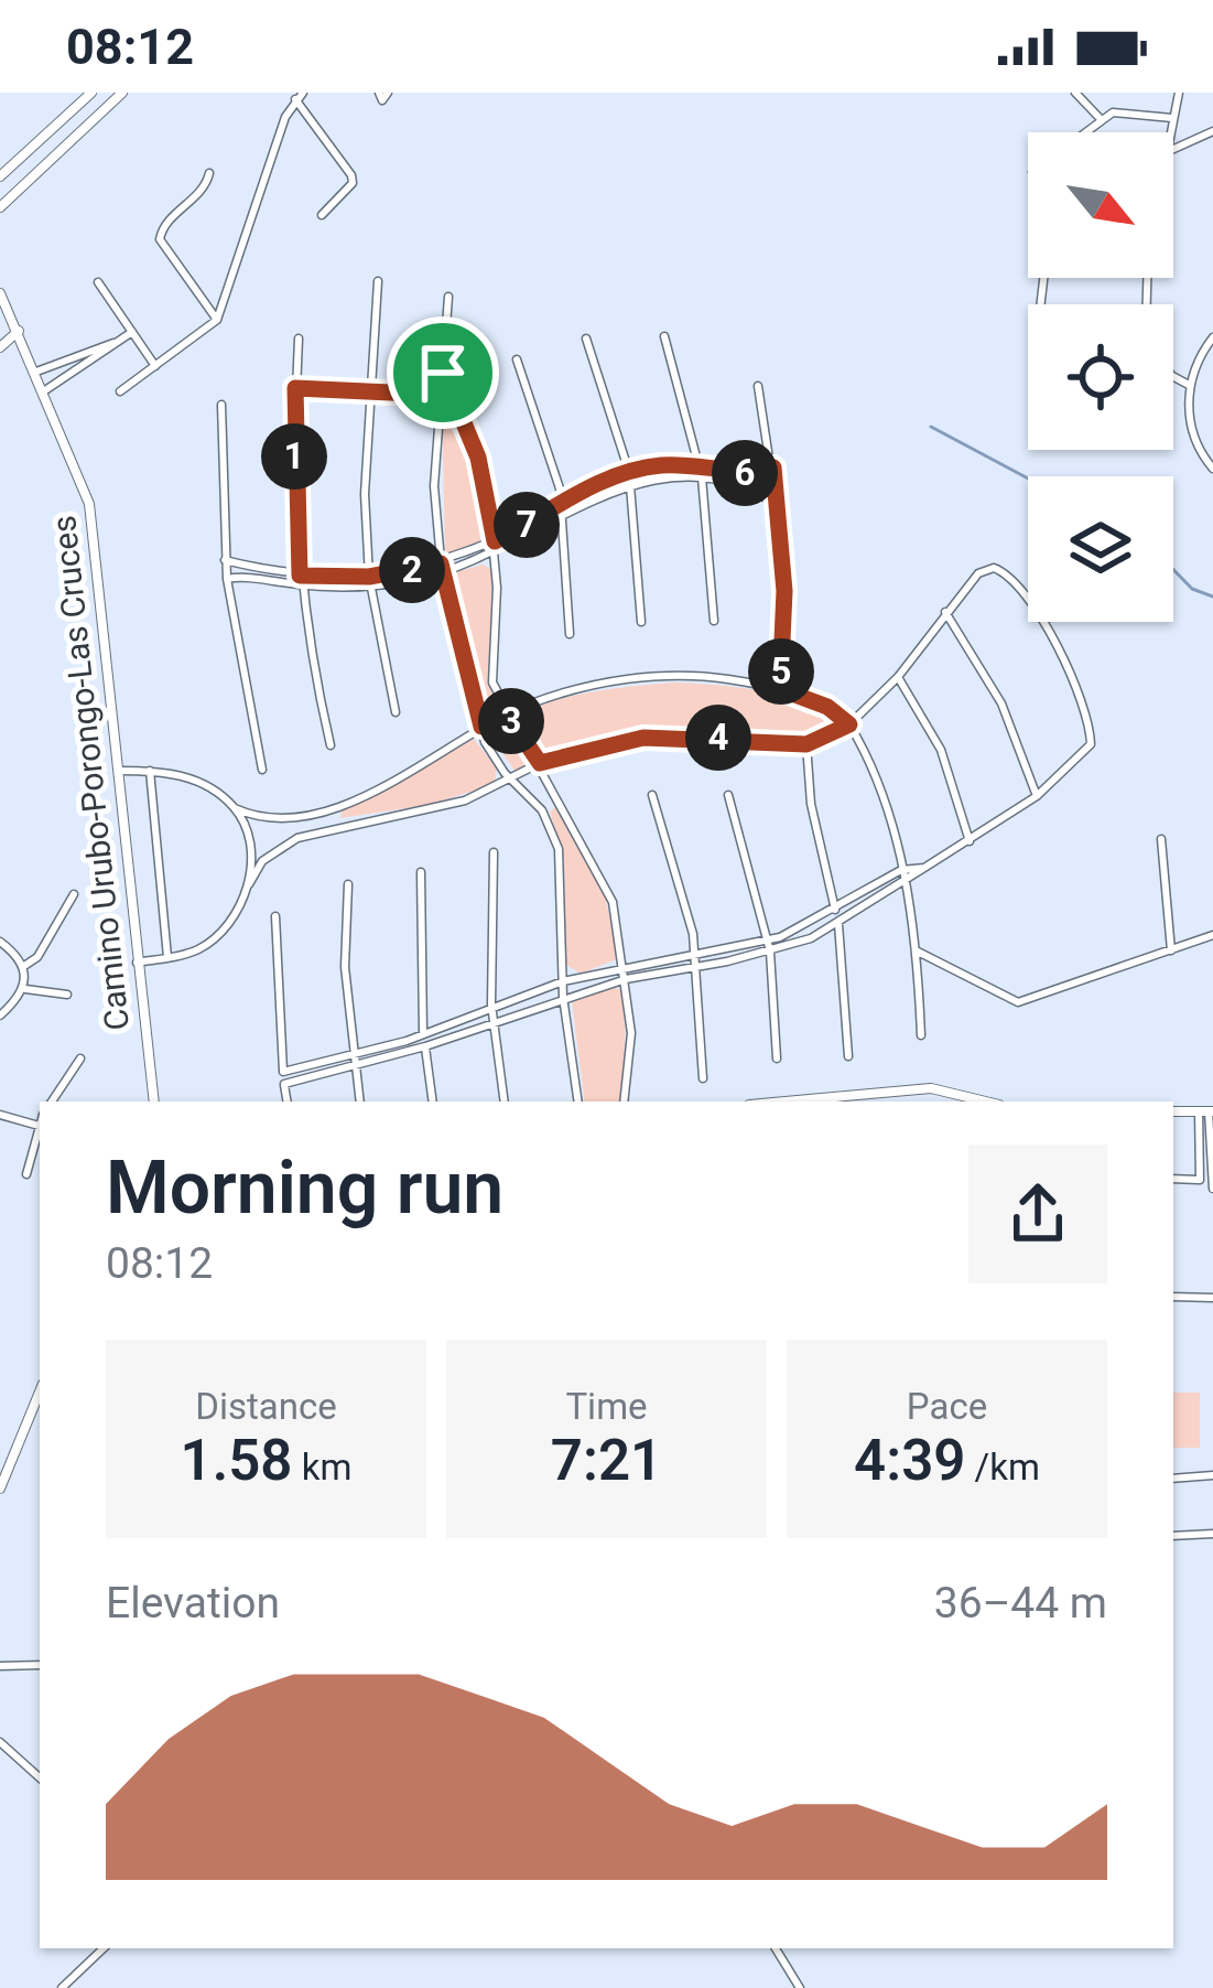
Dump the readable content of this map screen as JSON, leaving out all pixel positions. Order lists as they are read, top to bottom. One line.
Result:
{"streets":{"main road":["Camino Urubo-Porongo-Las Cruces"]},"north":"bottom right","page":{"status":"08:12","pins":["1","6","7","2","5","3","4"],"heading":["Morning run","08:12"],"stats":[["Distance","1.58 km"],["Time","7:21"],["Pace","4:39 /km"]],"chart":["Elevation","36–44 m"]}}
